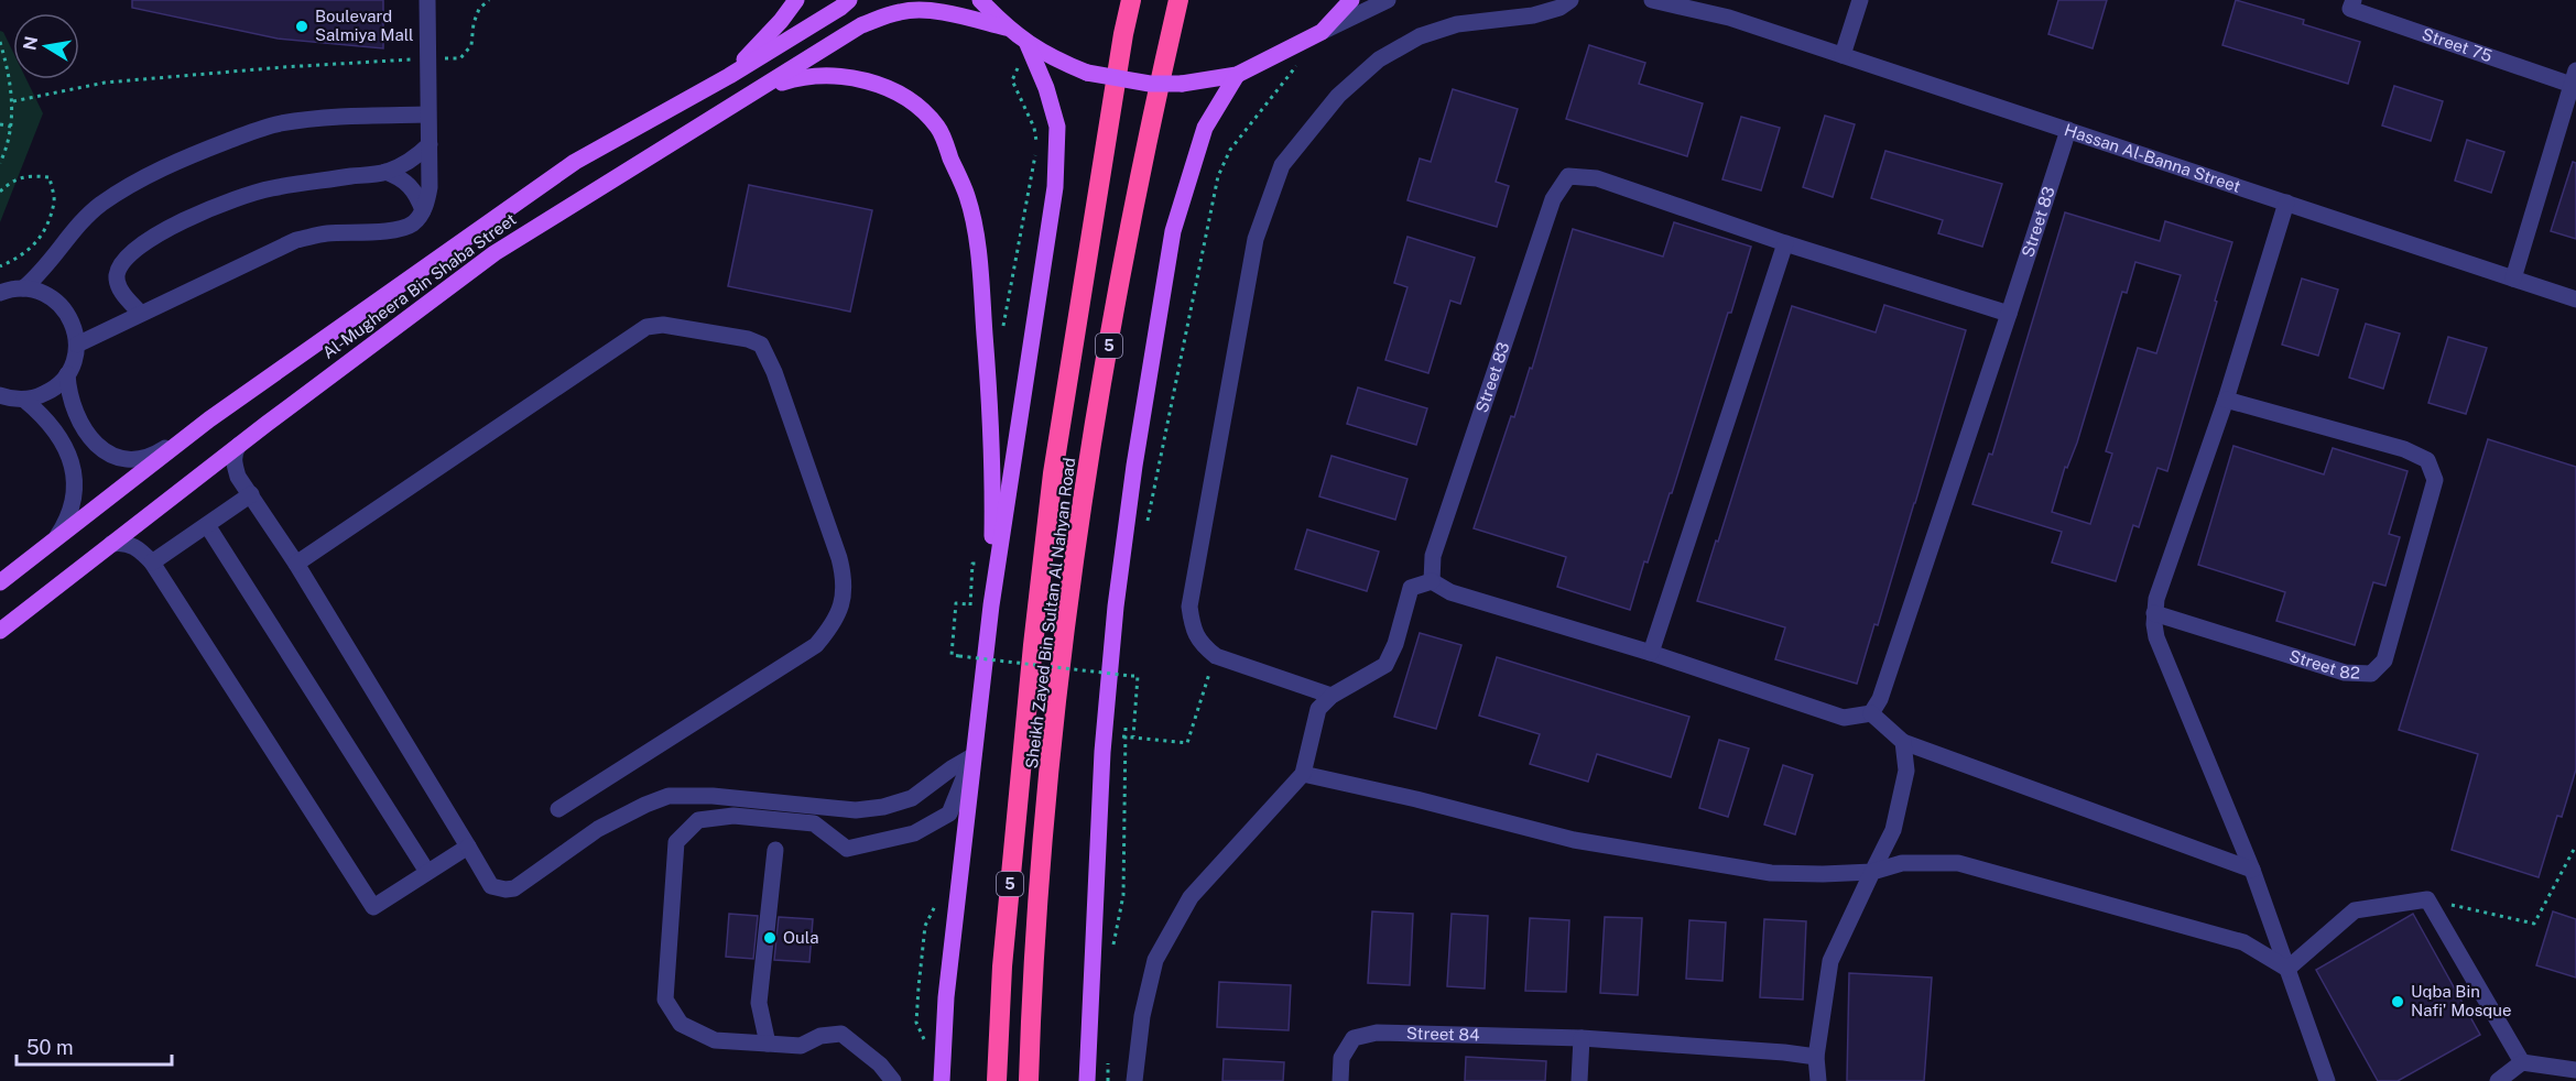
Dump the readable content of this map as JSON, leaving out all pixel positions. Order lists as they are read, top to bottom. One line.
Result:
{"streets":{"highway":["5","Sheikh Zayed Bin Sultan Al Nahyan Road"],"main road":["Al-Mugheera Bin Shaba Street"],"street":["Street 75","Hassan Al-Banna Street","Street 83","Street 82","Street 84"]},"crossings":[["Street 75","Hassan Al-Banna Street"],["Hassan Al-Banna Street","Street 83"]],"places":["Boulevard Salmiya Mall","Oula","Uqba Bin Nafi' Mosque"],"scale_bar":"50 m","north":"left"}
